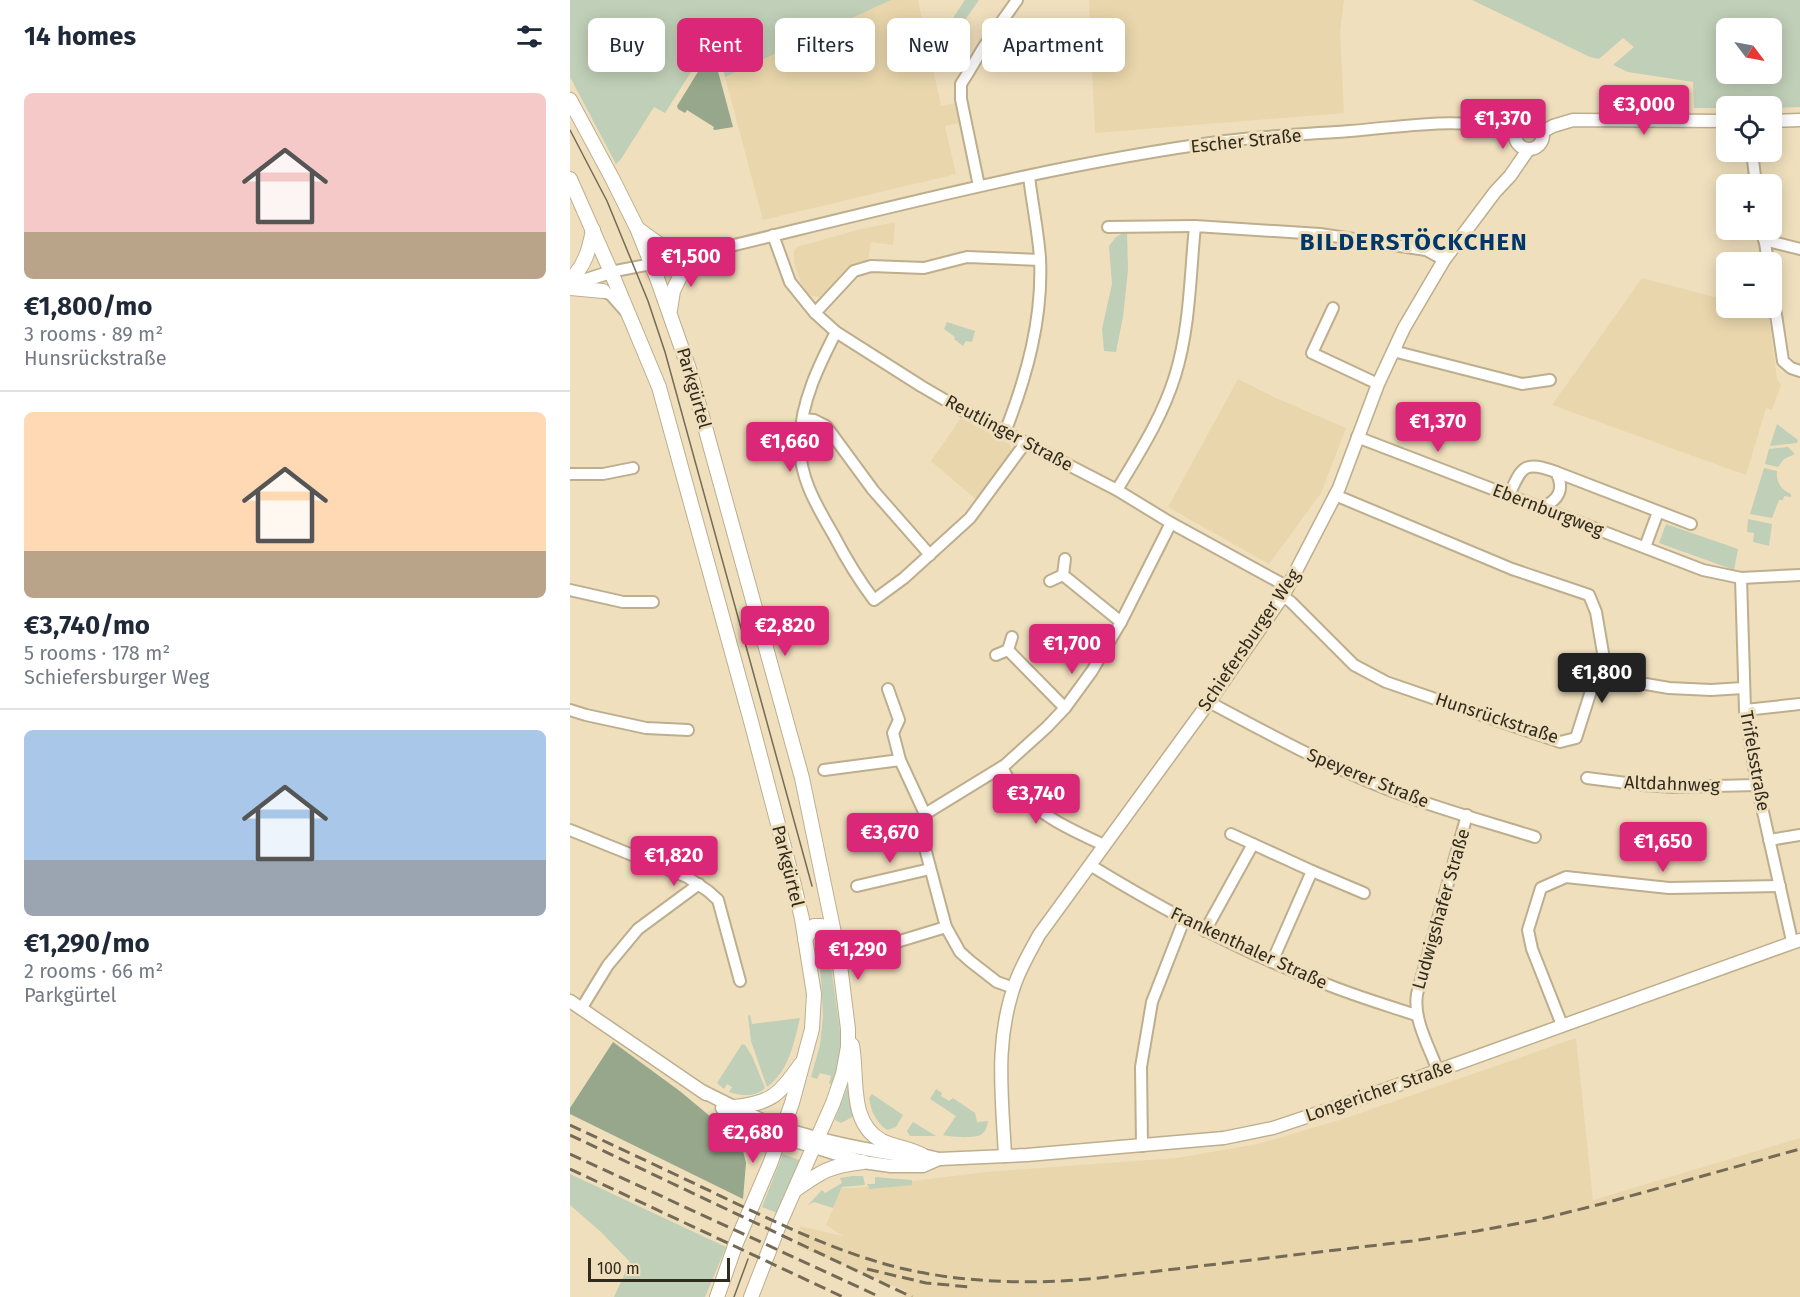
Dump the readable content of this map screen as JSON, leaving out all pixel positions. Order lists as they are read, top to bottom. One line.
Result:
{"streets":{"main road":["Parkgürtel"],"street":["Escher Straße","Reutlinger Straße","Ebernburgweg","Schiefersburger Weg","Hunsrückstraße","Trifelsstraße","Speyerer Straße","Altdahnweg","Ludwigshafer Straße","Frankenthaler Straße","Longericher Straße"]},"crossings":[["Escher Straße","Parkgürtel"],["Escher Straße","Reutlinger Straße"],["Escher Straße","Schiefersburger Weg"],["Parkgürtel","Longericher Straße"],["Reutlinger Straße","Schiefersburger Weg"],["Reutlinger Straße","Hunsrückstraße"],["Ebernburgweg","Schiefersburger Weg"],["Ebernburgweg","Trifelsstraße"],["Schiefersburger Weg","Hunsrückstraße"],["Schiefersburger Weg","Speyerer Straße"],["Schiefersburger Weg","Frankenthaler Straße"],["Schiefersburger Weg","Longericher Straße"],["Trifelsstraße","Altdahnweg"],["Trifelsstraße","Longericher Straße"],["Speyerer Straße","Ludwigshafer Straße"],["Ludwigshafer Straße","Frankenthaler Straße"],["Ludwigshafer Straße","Longericher Straße"]],"districts":["BILDERSTÖCKCHEN"],"scale_bar":"100 m","north":"bottom right","page":{"heading":"14 homes","map_buttons":["+","−"],"chip":["Buy","Rent","Filters","New","Apartment"],"list":[{"name":"€1,800/mo","note":"3 rooms · 89 m² · Hunsrückstraße"},{"name":"€3,740/mo","note":"5 rooms · 178 m² · Schiefersburger Weg"},{"name":"€1,290/mo","note":"2 rooms · 66 m² · Parkgürtel"}],"price":["€3,000","€1,370","€1,500","€1,370","€1,660","€2,820","€1,700","€1,800","€3,740","€3,670","€1,650","€1,820","€1,290","€2,680"],"scale":"100 m"}}
